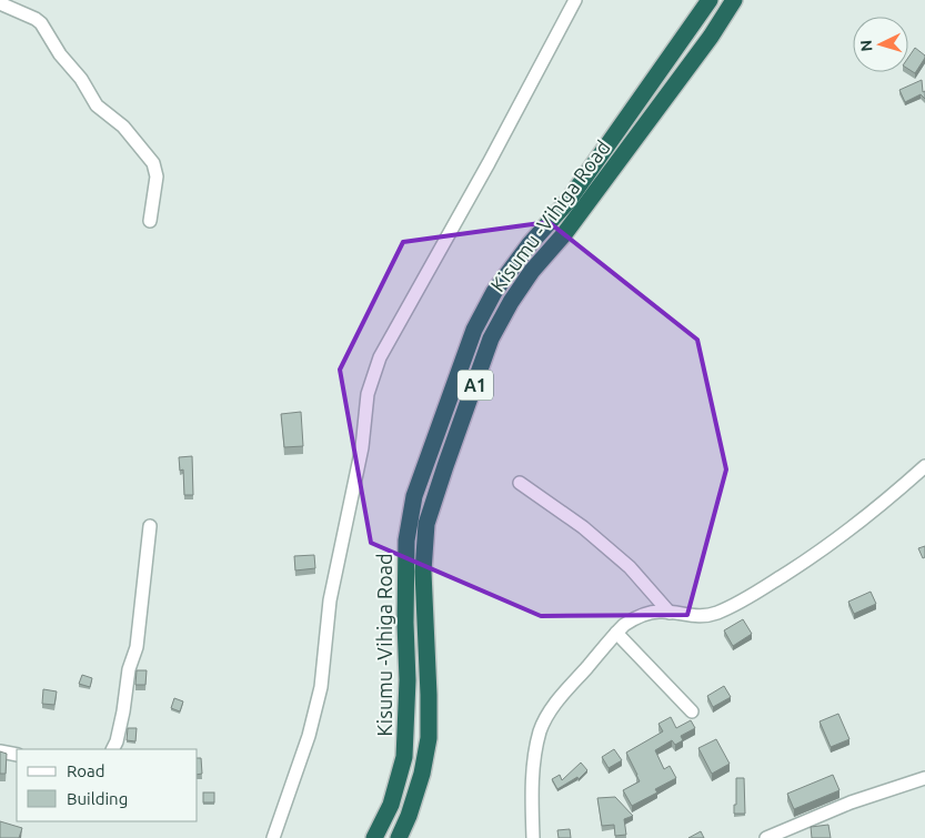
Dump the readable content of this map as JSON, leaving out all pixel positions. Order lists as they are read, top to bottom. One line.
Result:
{"streets":{"highway":["Kisumu -Vihiga Road","A1"]},"legend":["Road","Building"],"north":"left"}
